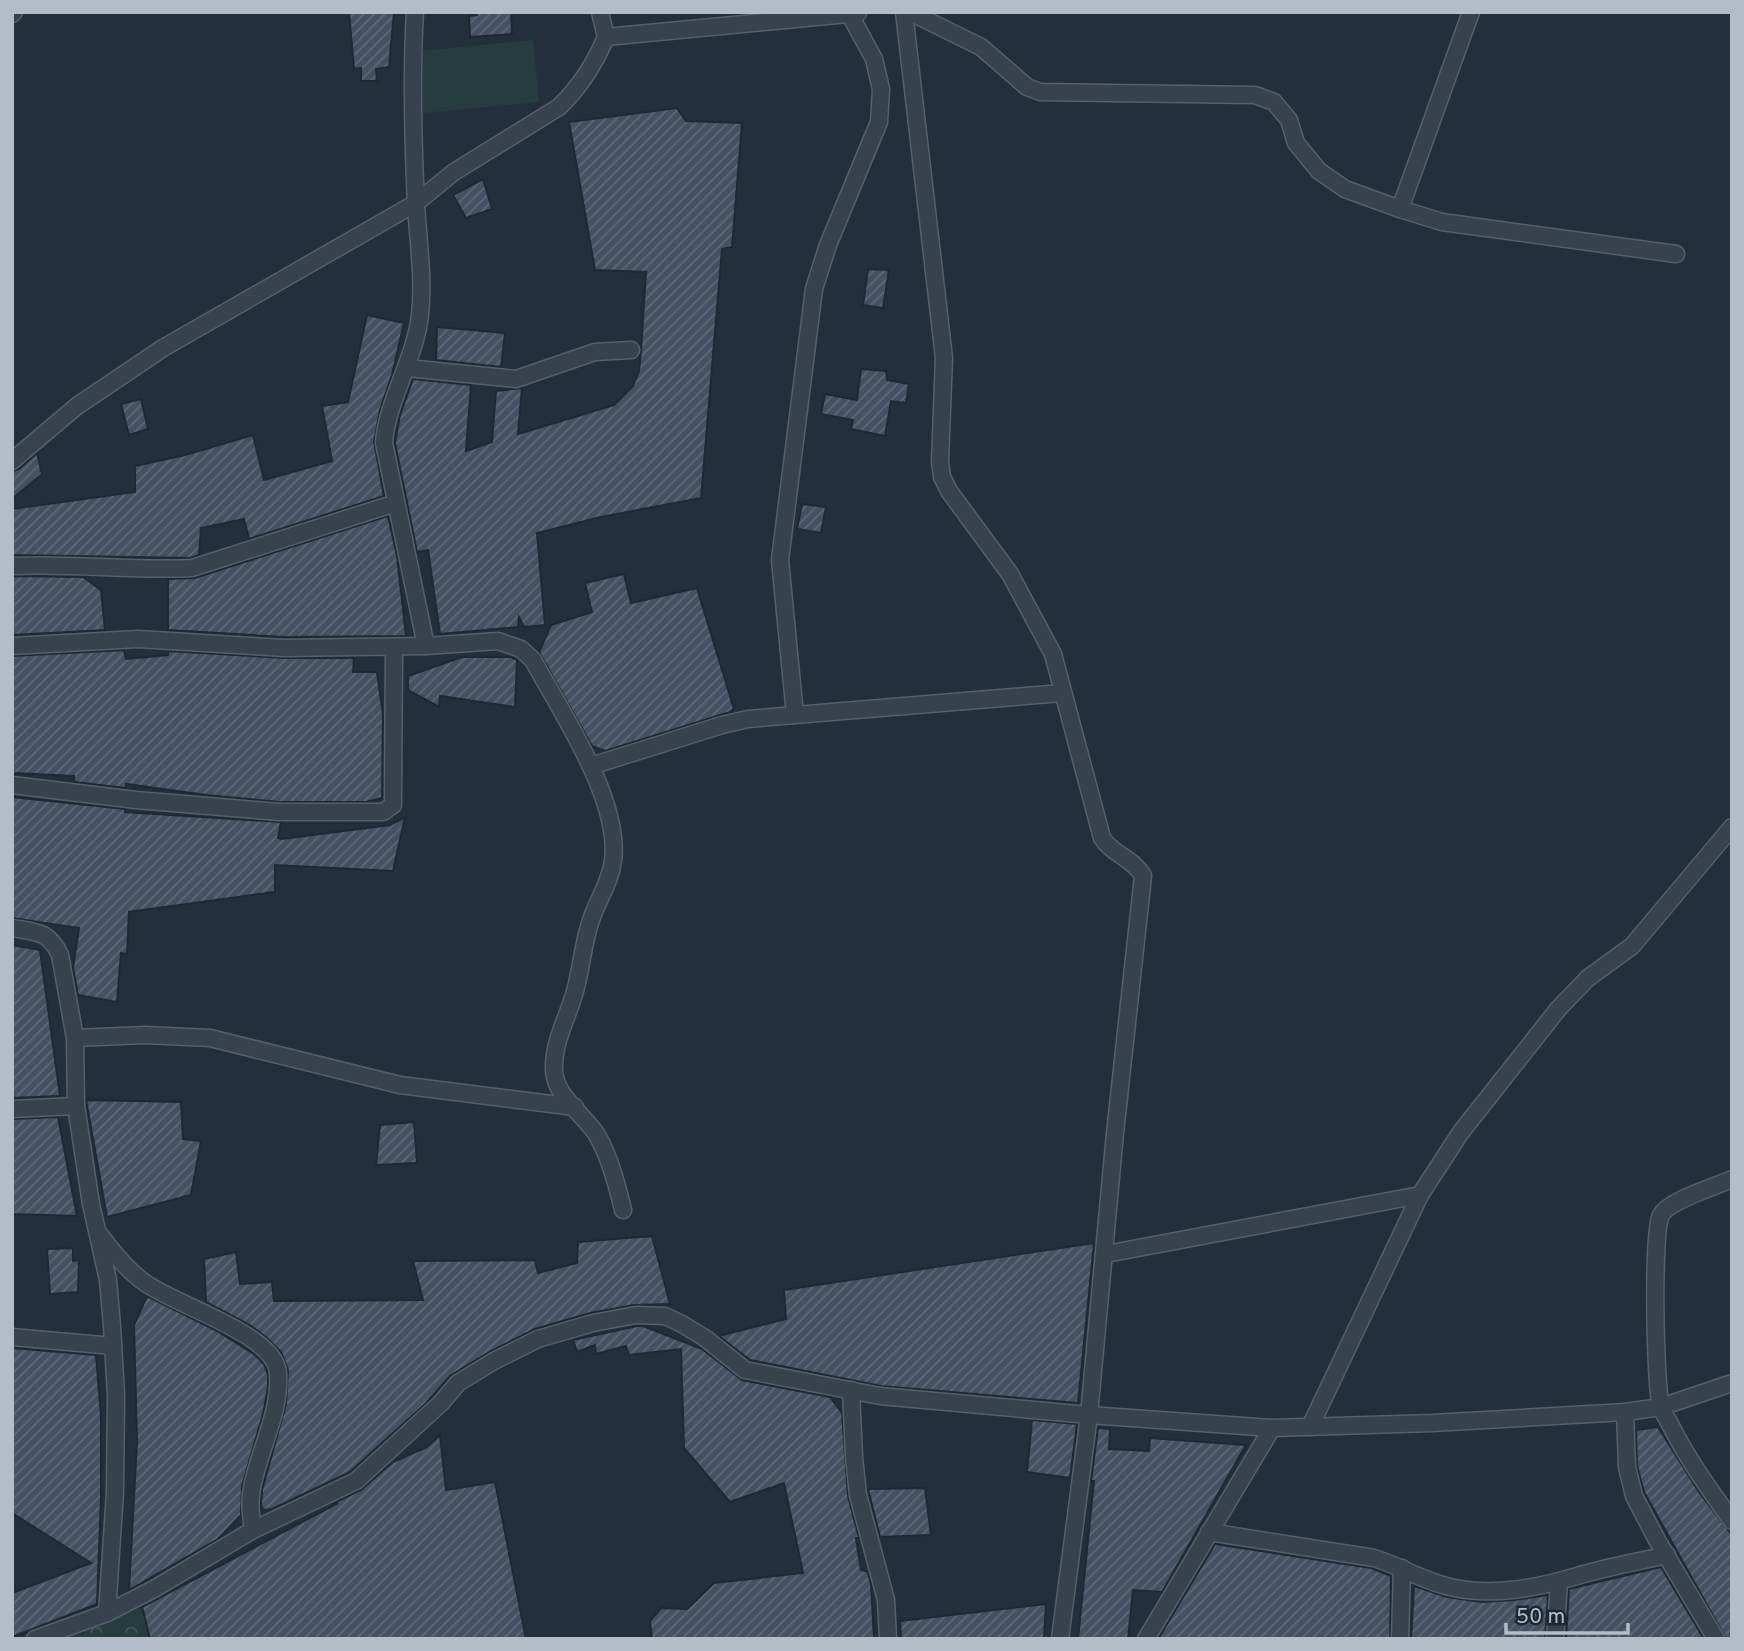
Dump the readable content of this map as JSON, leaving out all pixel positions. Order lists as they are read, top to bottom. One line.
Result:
{"scale_bar":"50 m"}
